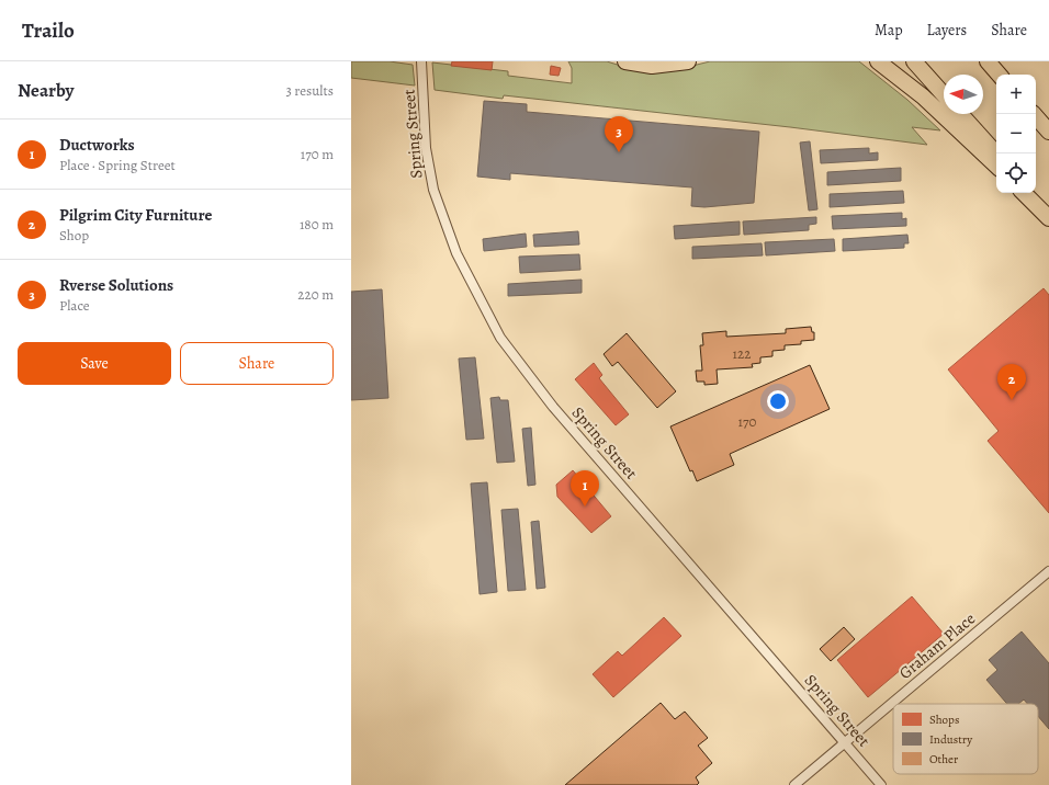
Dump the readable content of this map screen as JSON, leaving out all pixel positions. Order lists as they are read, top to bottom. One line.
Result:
{"streets":{"street":["Spring Street","Graham Place"]},"crossings":[["Spring Street","Graham Place"]],"house_numbers":["122","170"],"legend":["Shops","Industry","Other"],"north":"left","page":{"header":"Trailo","nav":["Map","Layers","Share"],"heading":["Nearby","3 results"],"map_buttons":["+","−"],"pins":["3","2","1"],"list":[{"mark":"1","name":"Ductworks","note":"Place · Spring Street","value":"170 m"},{"mark":"2","name":"Pilgrim City Furniture","note":"Shop","value":"180 m"},{"mark":"3","name":"Rverse Solutions","note":"Place","value":"220 m"}],"buttons":["Save","Share"]}}
